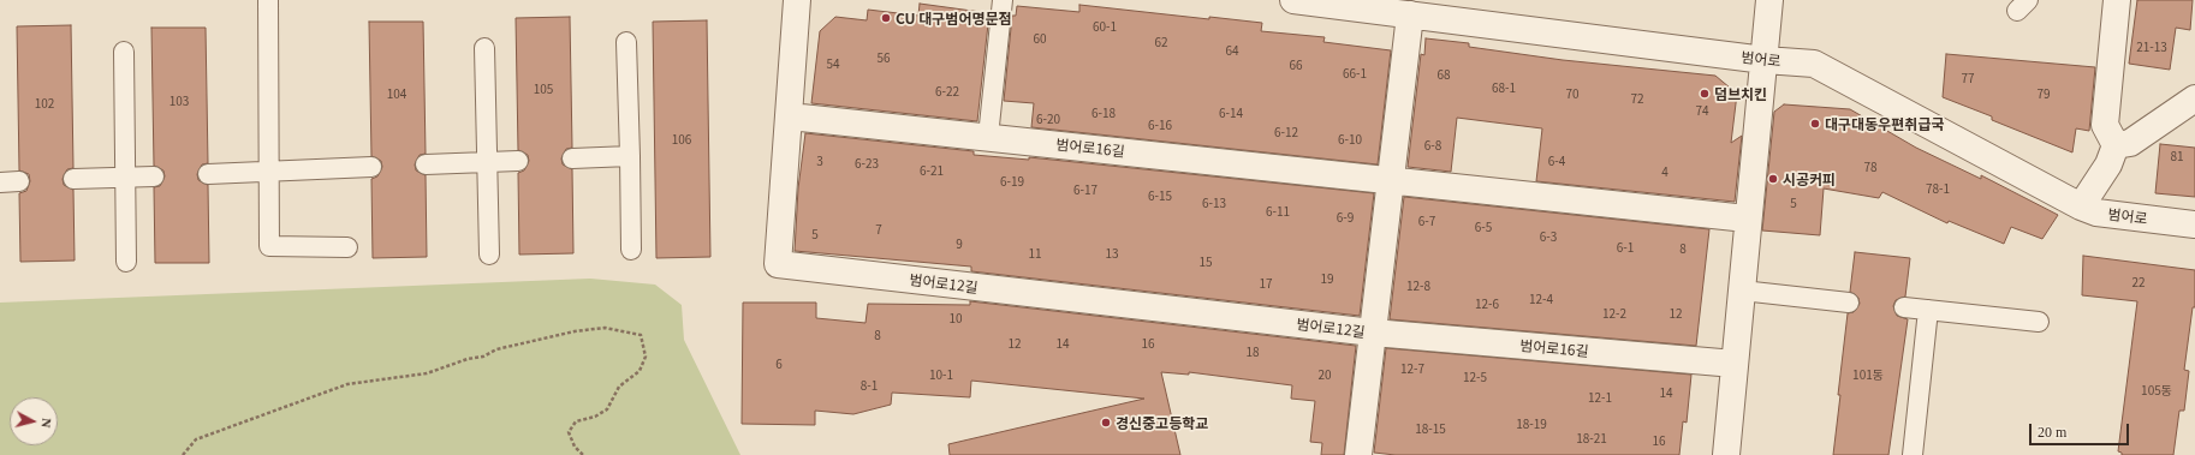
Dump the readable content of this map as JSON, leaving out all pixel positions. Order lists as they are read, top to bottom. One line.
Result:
{"streets":{"street":["범어로","범어로16길","범어로12길"]},"crossings":[["범어로16길","범어로12길"]],"places":["CU 대구범어명문점","덤브치킨","대구대동우편취급국","시공커피","경신중고등학교"],"house_numbers":["60-1","60","62","21-13","64","56","54","66","66-1","68","77","68-1","105","6-22","104","70","79","72","103","102","74","6-18","6-14","6-20","6-16","6-12","106","6-10","6-8","81","3","6-4","6-23","78","6-21","4","6-19","78-1","6-17","6-15","6-13","5","6-11","6-9","6-7","6-5","7","5","6-3","9","6-1","8","11","13","15","19","22","17","12-8","12-4","12-6","12-2","12","10","8","12","14","16","18","6","12-7","10-1","20","101동","12-5","8-1","105동","14","12-1","18-19","18-15","18-21","16"],"scale_bar":"20 m","north":"right"}
